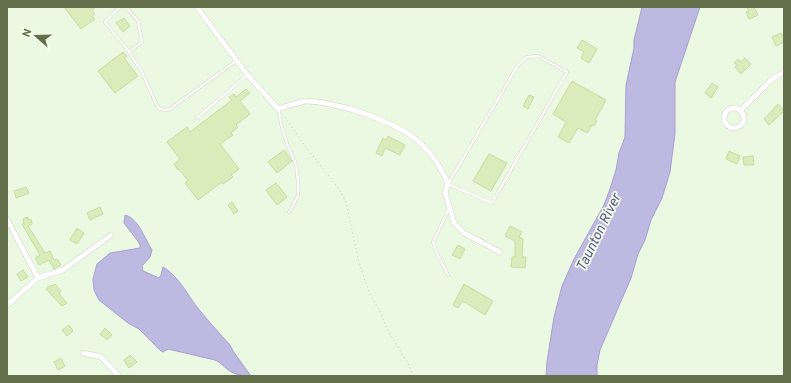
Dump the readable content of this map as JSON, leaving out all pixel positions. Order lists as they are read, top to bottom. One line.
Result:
{"water":["Taunton River"],"north":"left"}
